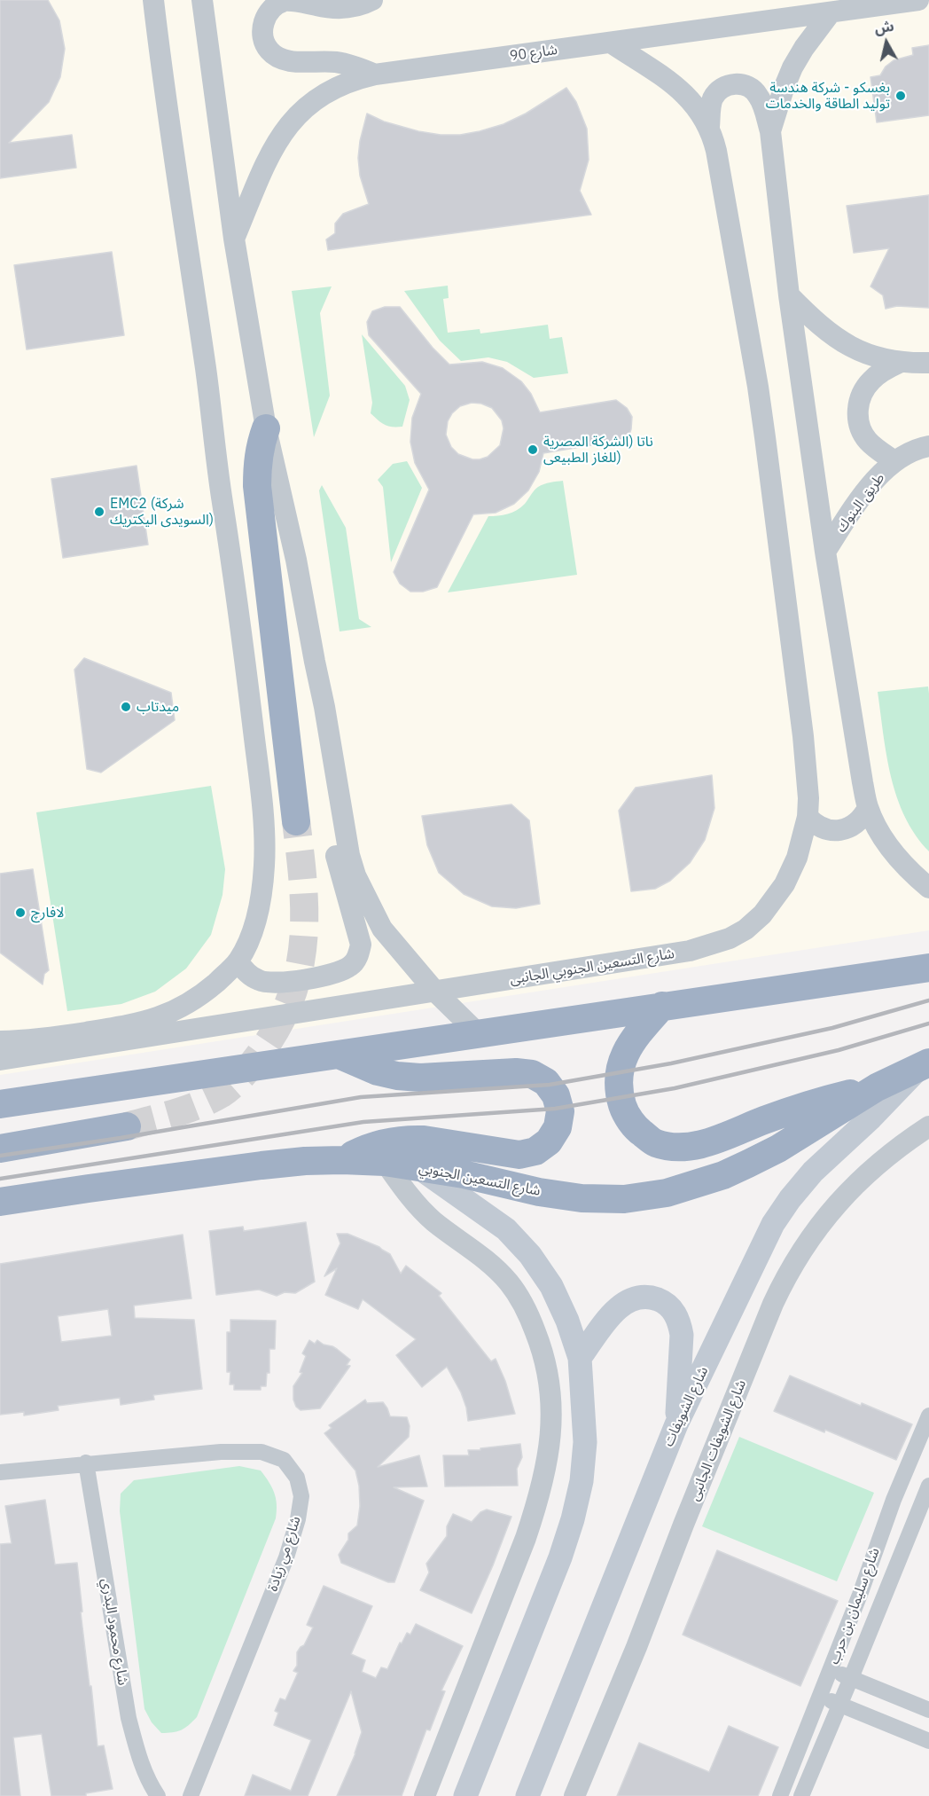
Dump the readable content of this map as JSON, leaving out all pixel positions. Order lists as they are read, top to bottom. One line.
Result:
{"streets":{"highway":["شارع التسعين الجنوبي"],"main road":["شارع الشويفات"],"street":["شارع 90","طريق البنوك","شارع التسعين الجنوبي الجانبى","شارع الشويفات الجانبى","شارع مي زيادة","شارع سليمان بن حرب","شارع محمود البدري"]},"crossings":[["شارع التسعين الجنوبي","شارع الشويفات"],["شارع مي زيادة","شارع محمود البدري"]],"places":["بغسكو - شركة هندسة توليد الطاقة والخدمات","ناتا (الشركة المصرية للغاز الطبيعى)","EMC2 (شركة السويدى اليكتريك)","ميدتاب","لافارﭺ"],"north":"top"}
